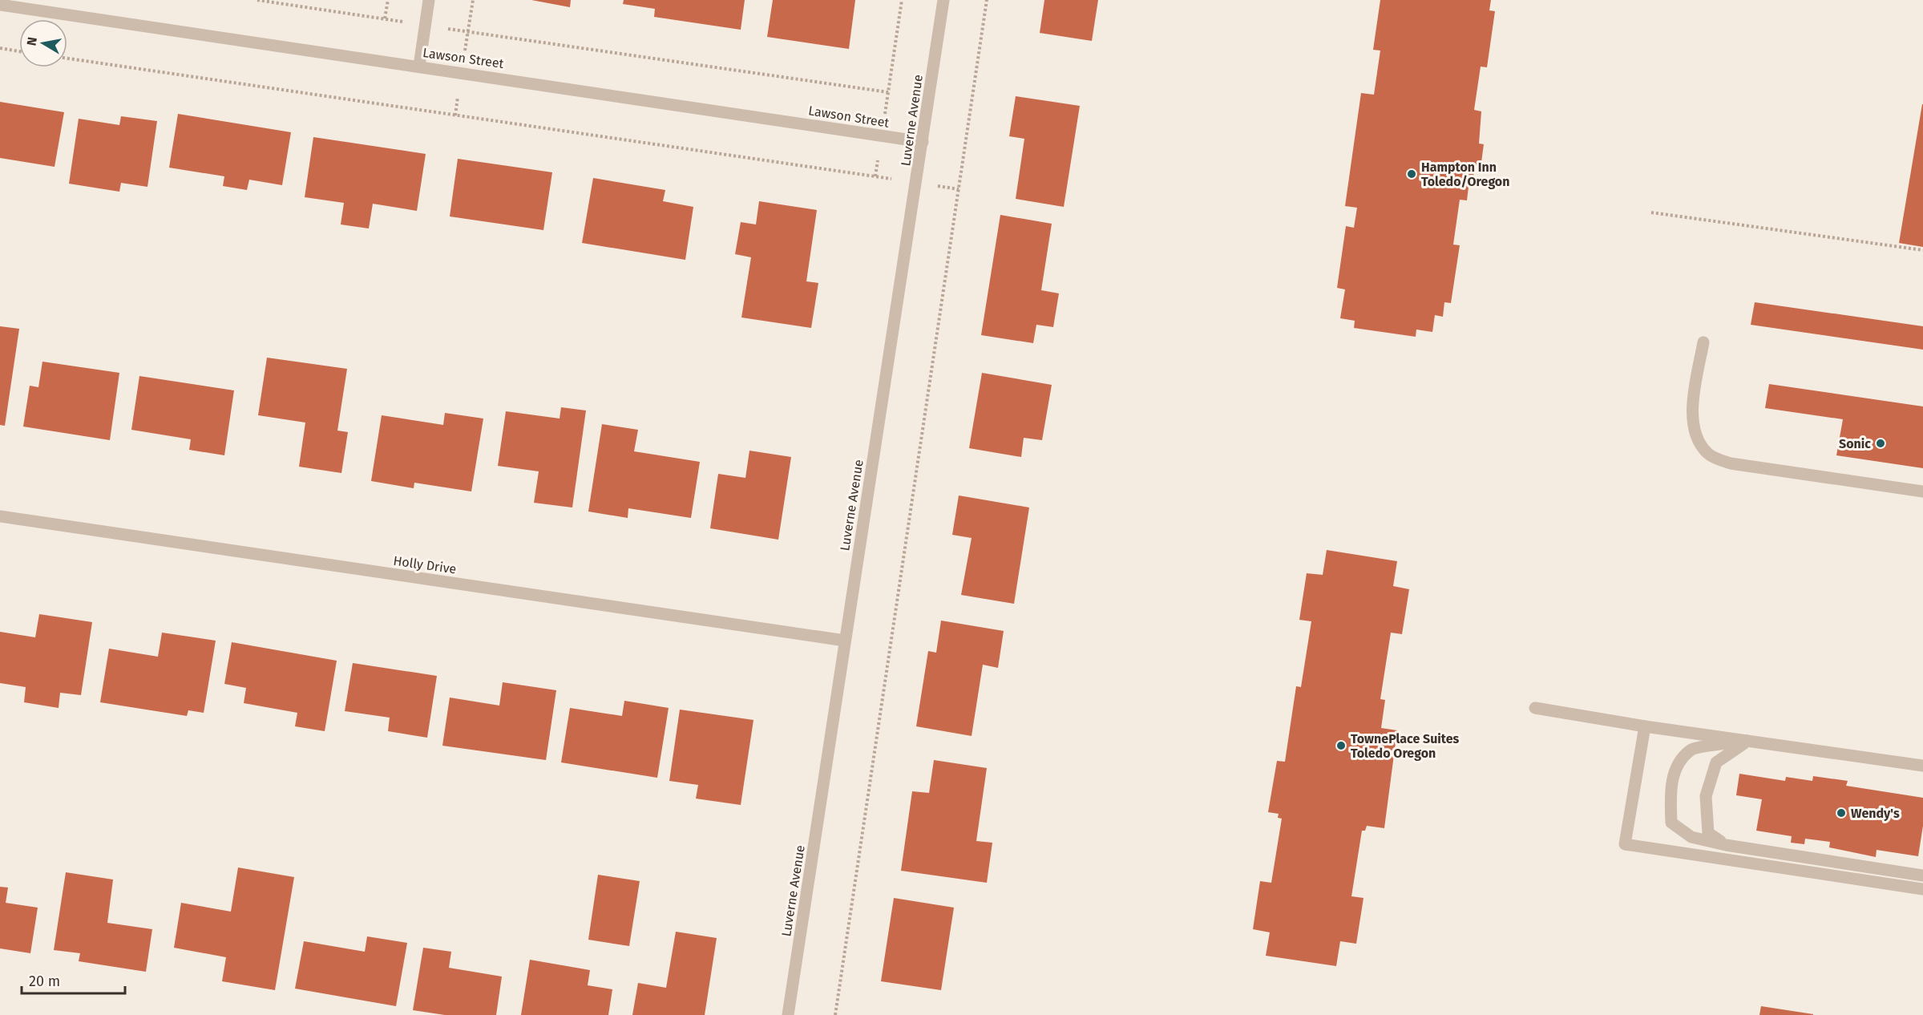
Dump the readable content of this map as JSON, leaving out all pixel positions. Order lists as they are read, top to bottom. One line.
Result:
{"streets":{"street":["Lawson Street","Luverne Avenue","Holly Drive"]},"crossings":[["Lawson Street","Luverne Avenue"],["Luverne Avenue","Holly Drive"]],"places":["Hampton Inn Toledo/Oregon","Sonic","TownePlace Suites Toledo Oregon","Wendy's"],"scale_bar":"20 m","north":"left"}
